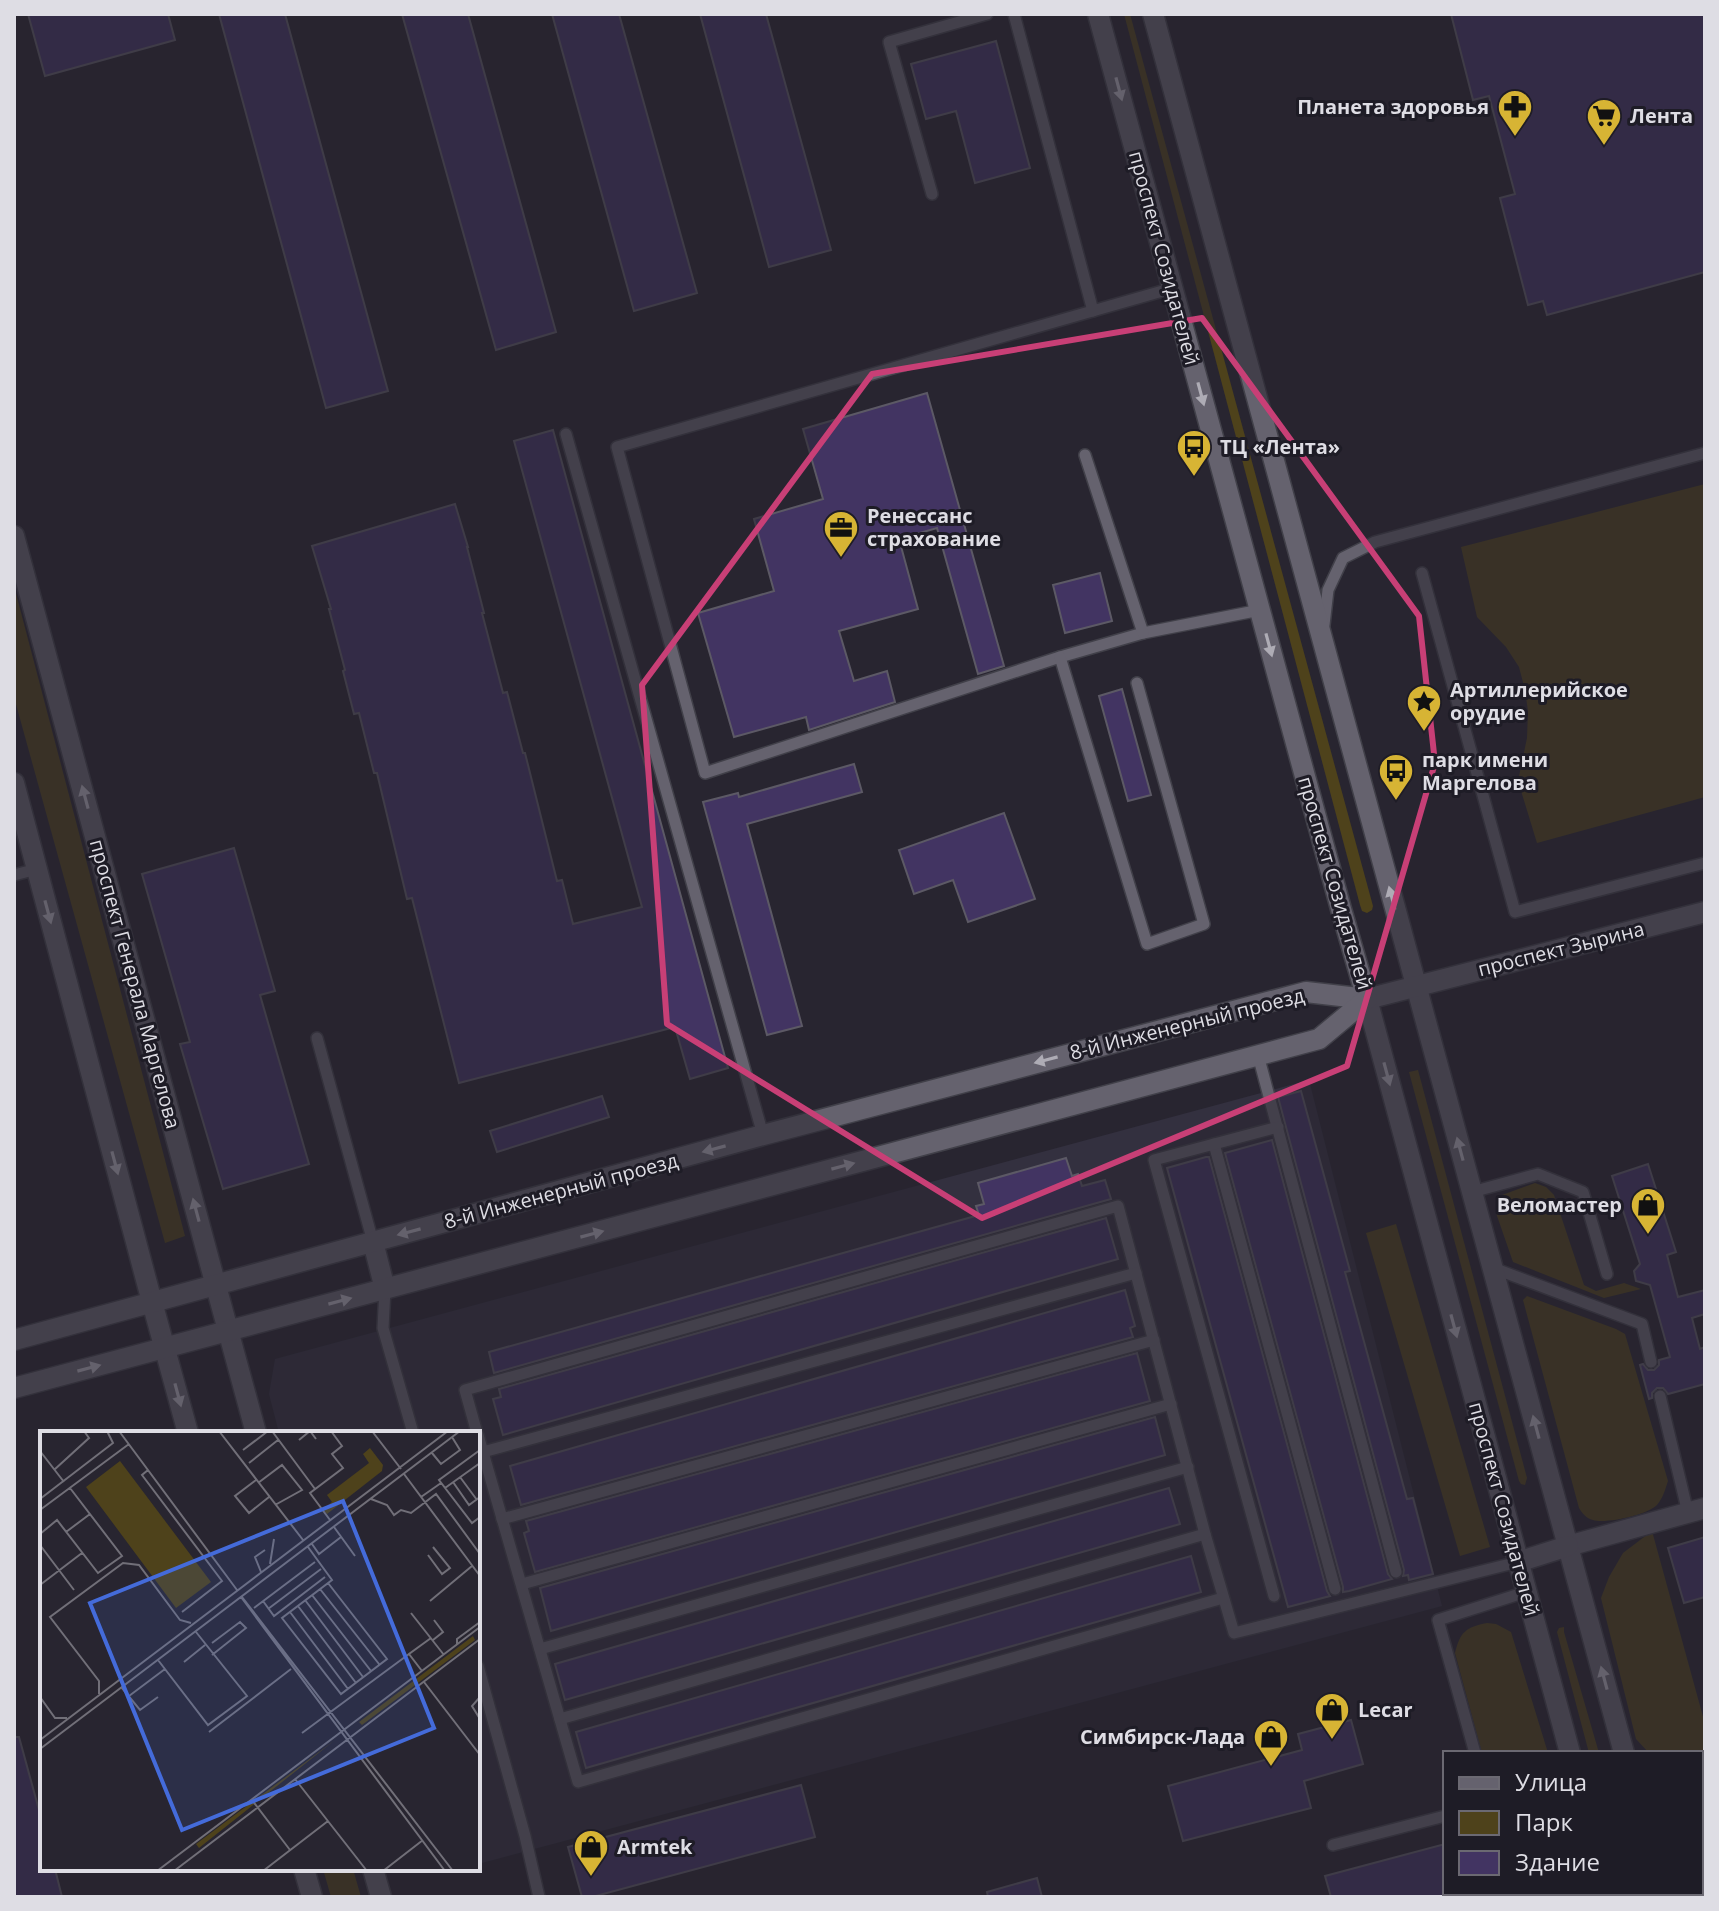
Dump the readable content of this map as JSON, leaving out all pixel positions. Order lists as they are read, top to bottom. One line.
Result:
{"streets":{"street":["проспект Созидателей","проспект Зырина","проспект Генерала Маргелова","8-й Инженерный проезд"]},"crossings":[["проспект Созидателей","проспект Зырина"],["проспект Созидателей","8-й Инженерный проезд"],["проспект Зырина","8-й Инженерный проезд"],["проспект Генерала Маргелова","8-й Инженерный проезд"]],"places":{"pharmacy":["Планета здоровья"],"supermarket":["Лента"],"bus stop":["ТЦ «Лента»","парк имени Маргелова"],"office":["Ренессанс страхование"],"place":["Артиллерийское орудие"],"shop":["Веломастер","Lecar","Симбирск-Лада","Armtek"]},"legend":["Улица","Парк","Здание"]}
